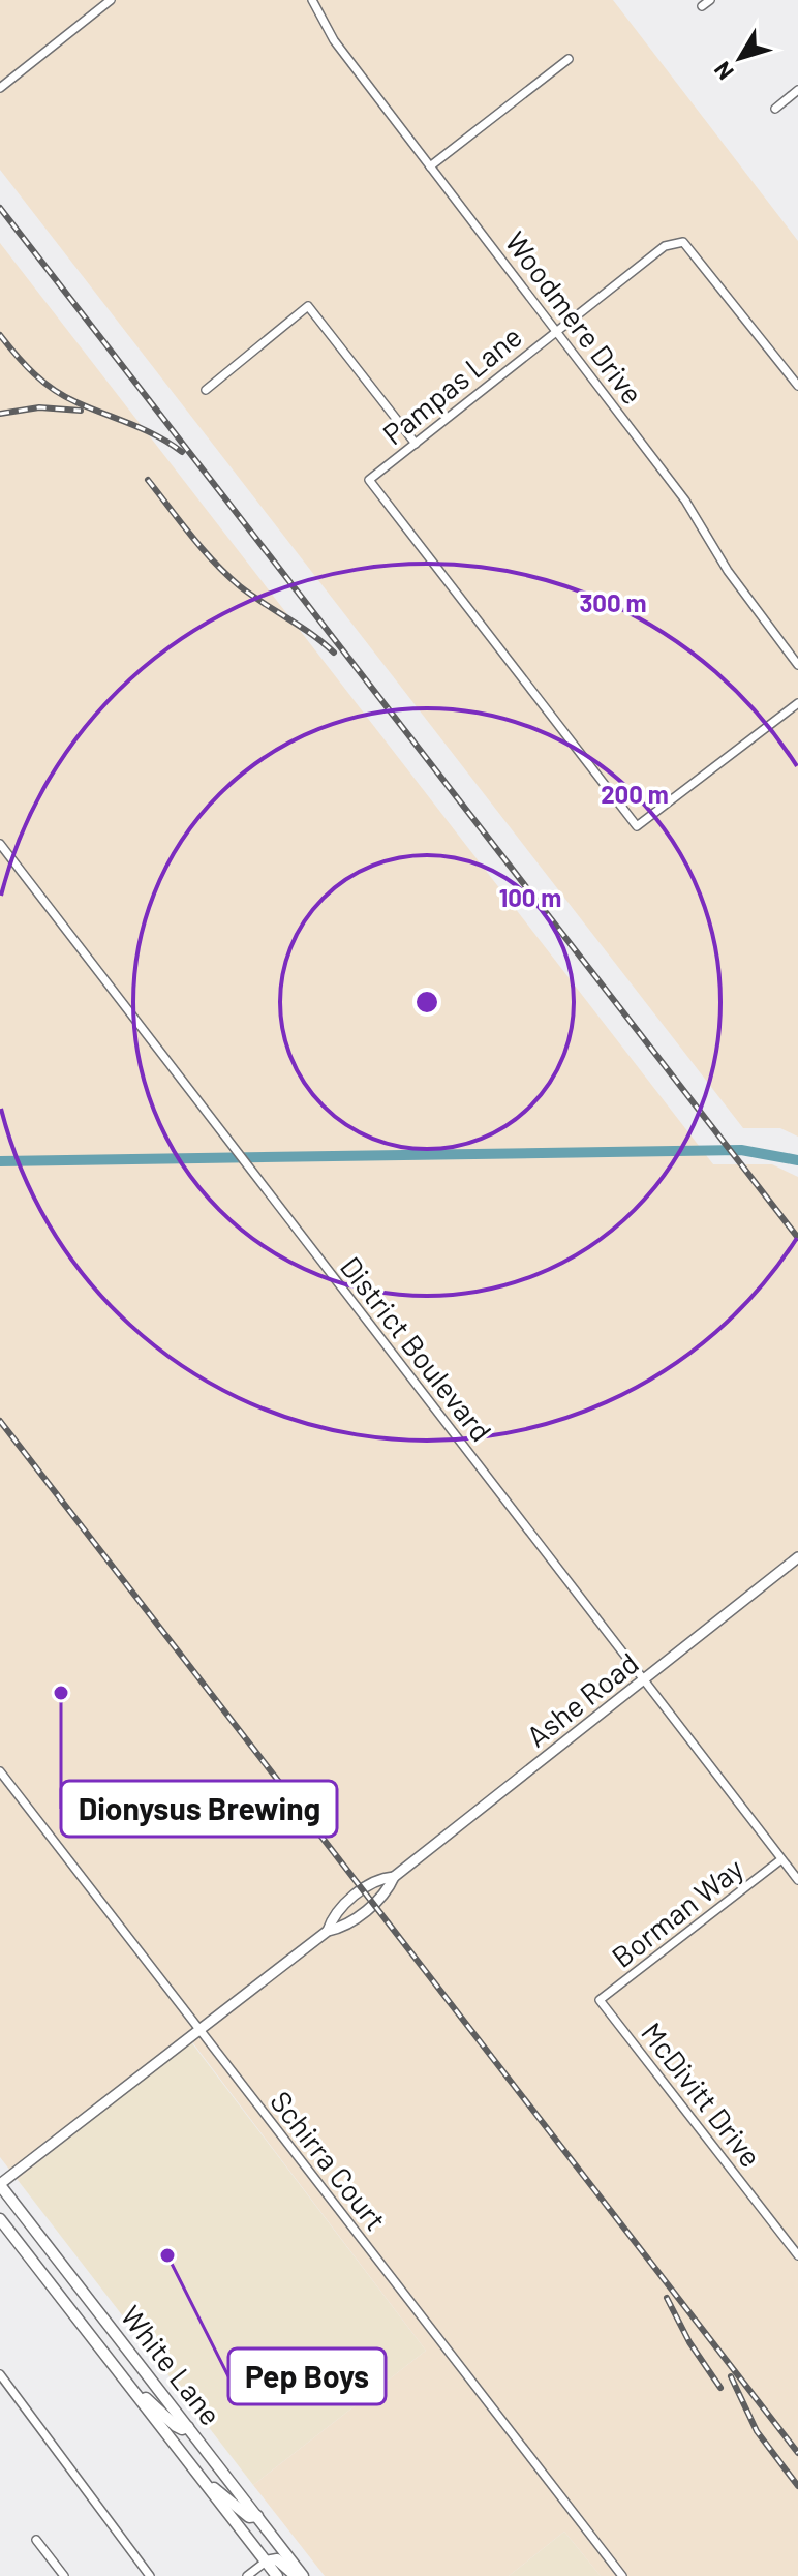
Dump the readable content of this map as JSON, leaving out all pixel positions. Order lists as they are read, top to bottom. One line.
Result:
{"streets":{"main road":["White Lane"],"street":["Woodmere Drive","Pampas Lane","District Boulevard","Ashe Road","Borman Way","McDivitt Drive","Schirra Court"]},"crossings":[["Woodmere Drive","Pampas Lane"],["District Boulevard","Ashe Road"],["District Boulevard","Borman Way"],["Ashe Road","Schirra Court"],["Ashe Road","White Lane"],["Borman Way","McDivitt Drive"]],"places":["Dionysus Brewing","Pep Boys"],"north":"bottom left","rings":["300 m","200 m","100 m"]}
